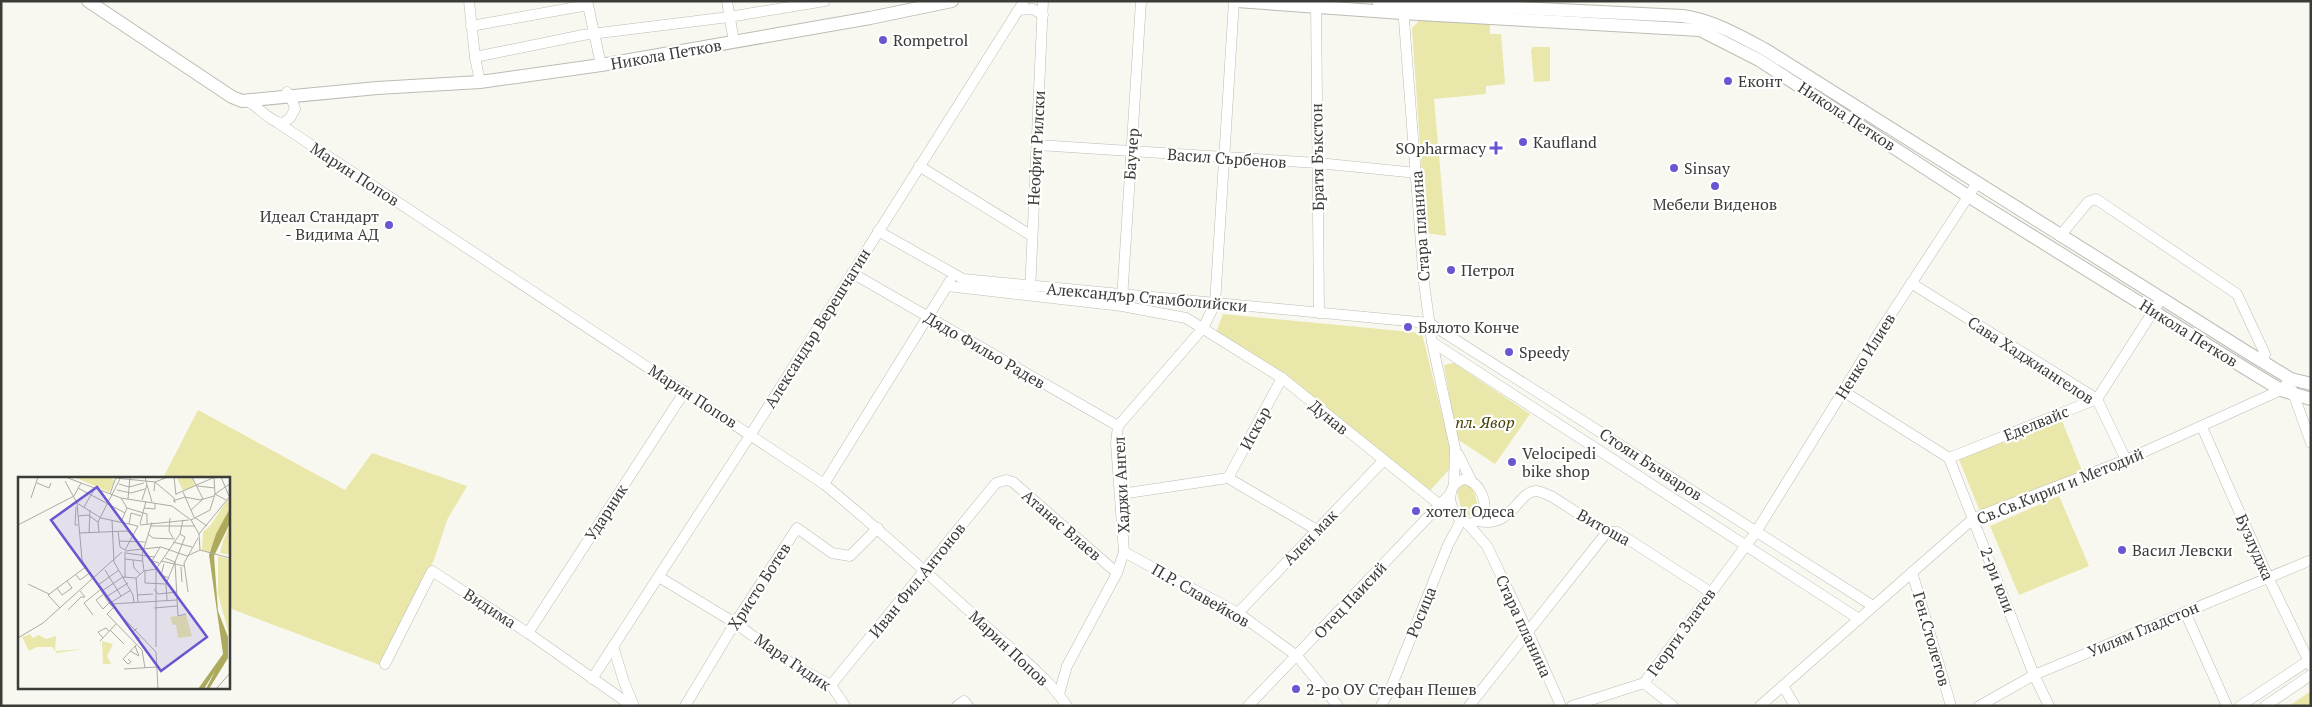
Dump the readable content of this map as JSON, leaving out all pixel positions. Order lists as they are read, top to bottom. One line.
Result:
{"streets":{"main road":["Никола Петков"],"street":["Неофит Рилски","Баучер","Братя Бъкстон","Васил Сърбенов","Марин Попов","Стара планина","Александър Стамболийски","Александър Верешчагин","Дядо Фильо Радев","Ненко Илиев","Сава Хаджиангелов","Дунав","Еделвайс","Искър","Стоян Бъчваров","Хаджи Ангел","Св.Св.Кирил и Методий","Ударник","Атанас Влаев","Витоша","Ален мак","Бузлуджа","Иван Фил.Антонов","2-ри юли","Христо Ботев","П.Р. Славейков","Отец Паисий","Видима","Росица","Уилям Гладстон","Георги Златев","Ген.Столетов","Мара Гидик"]},"crossings":[["Никола Петков","Братя Бъкстон"],["Никола Петков","Марин Попов"],["Никола Петков","Стара планина"],["Никола Петков","Ненко Илиев"],["Никола Петков","Св.Св.Кирил и Методий"],["Неофит Рилски","Васил Сърбенов"],["Неофит Рилски","Александър Стамболийски"],["Баучер","Васил Сърбенов"],["Баучер","Александър Стамболийски"],["Братя Бъкстон","Васил Сърбенов"],["Братя Бъкстон","Александър Стамболийски"],["Васил Сърбенов","Стара планина"],["Марин Попов","Александър Верешчагин"],["Марин Попов","Хаджи Ангел"],["Марин Попов","Ударник"],["Марин Попов","Иван Фил.Антонов"],["Марин Попов","Христо Ботев"],["Стара планина","Александър Стамболийски"],["Стара планина","Дунав"],["Стара планина","Стоян Бъчваров"],["Стара планина","Отец Паисий"],["Стара планина","Росица"],["Александър Стамболийски","Александър Верешчагин"],["Александър Стамболийски","Дунав"],["Александър Стамболийски","Стоян Бъчваров"],["Александър Стамболийски","Хаджи Ангел"],["Александър Верешчагин","Дядо Фильо Радев"],["Александър Верешчагин","Видима"],["Александър Верешчагин","Мара Гидик"],["Дядо Фильо Радев","Хаджи Ангел"],["Ненко Илиев","Сава Хаджиангелов"],["Ненко Илиев","Стоян Бъчваров"],["Ненко Илиев","Георги Златев"],["Сава Хаджиангелов","Еделвайс"],["Сава Хаджиангелов","Св.Св.Кирил и Методий"],["Дунав","Искър"],["Дунав","Хаджи Ангел"],["Дунав","Ален мак"],["Дунав","Отец Паисий"],["Дунав","Росица"],["Еделвайс","2-ри юли"],["Стоян Бъчваров","Св.Св.Кирил и Методий"],["Стоян Бъчваров","Георги Златев"],["Хаджи Ангел","Атанас Влаев"],["Хаджи Ангел","П.Р. Славейков"],["Св.Св.Кирил и Методий","Бузлуджа"],["Св.Св.Кирил и Методий","2-ри юли"],["Св.Св.Кирил и Методий","Ген.Столетов"],["Ударник","Видима"],["Атанас Влаев","Иван Фил.Антонов"],["Витоша","Георги Златев"],["Ален мак","П.Р. Славейков"],["Бузлуджа","Уилям Гладстон"],["Иван Фил.Антонов","Мара Гидик"],["2-ри юли","Уилям Гладстон"],["Христо Ботев","Мара Гидик"],["П.Р. Славейков","Отец Паисий"],["Отец Паисий","Росица"]],"parks":["пл. Явор"],"places":{"other":["Rompetrol","Еконт","Kaufland","Sinsay","Мебели Виденов","Идеал Стандарт - Видима АД","Петрол","Бялото Конче","Speedy","Velocipedi bike shop","хотел Одеса","Васил Левски","2-ро ОУ Стефан Пешев"],"health":["SOpharmacy"]}}
